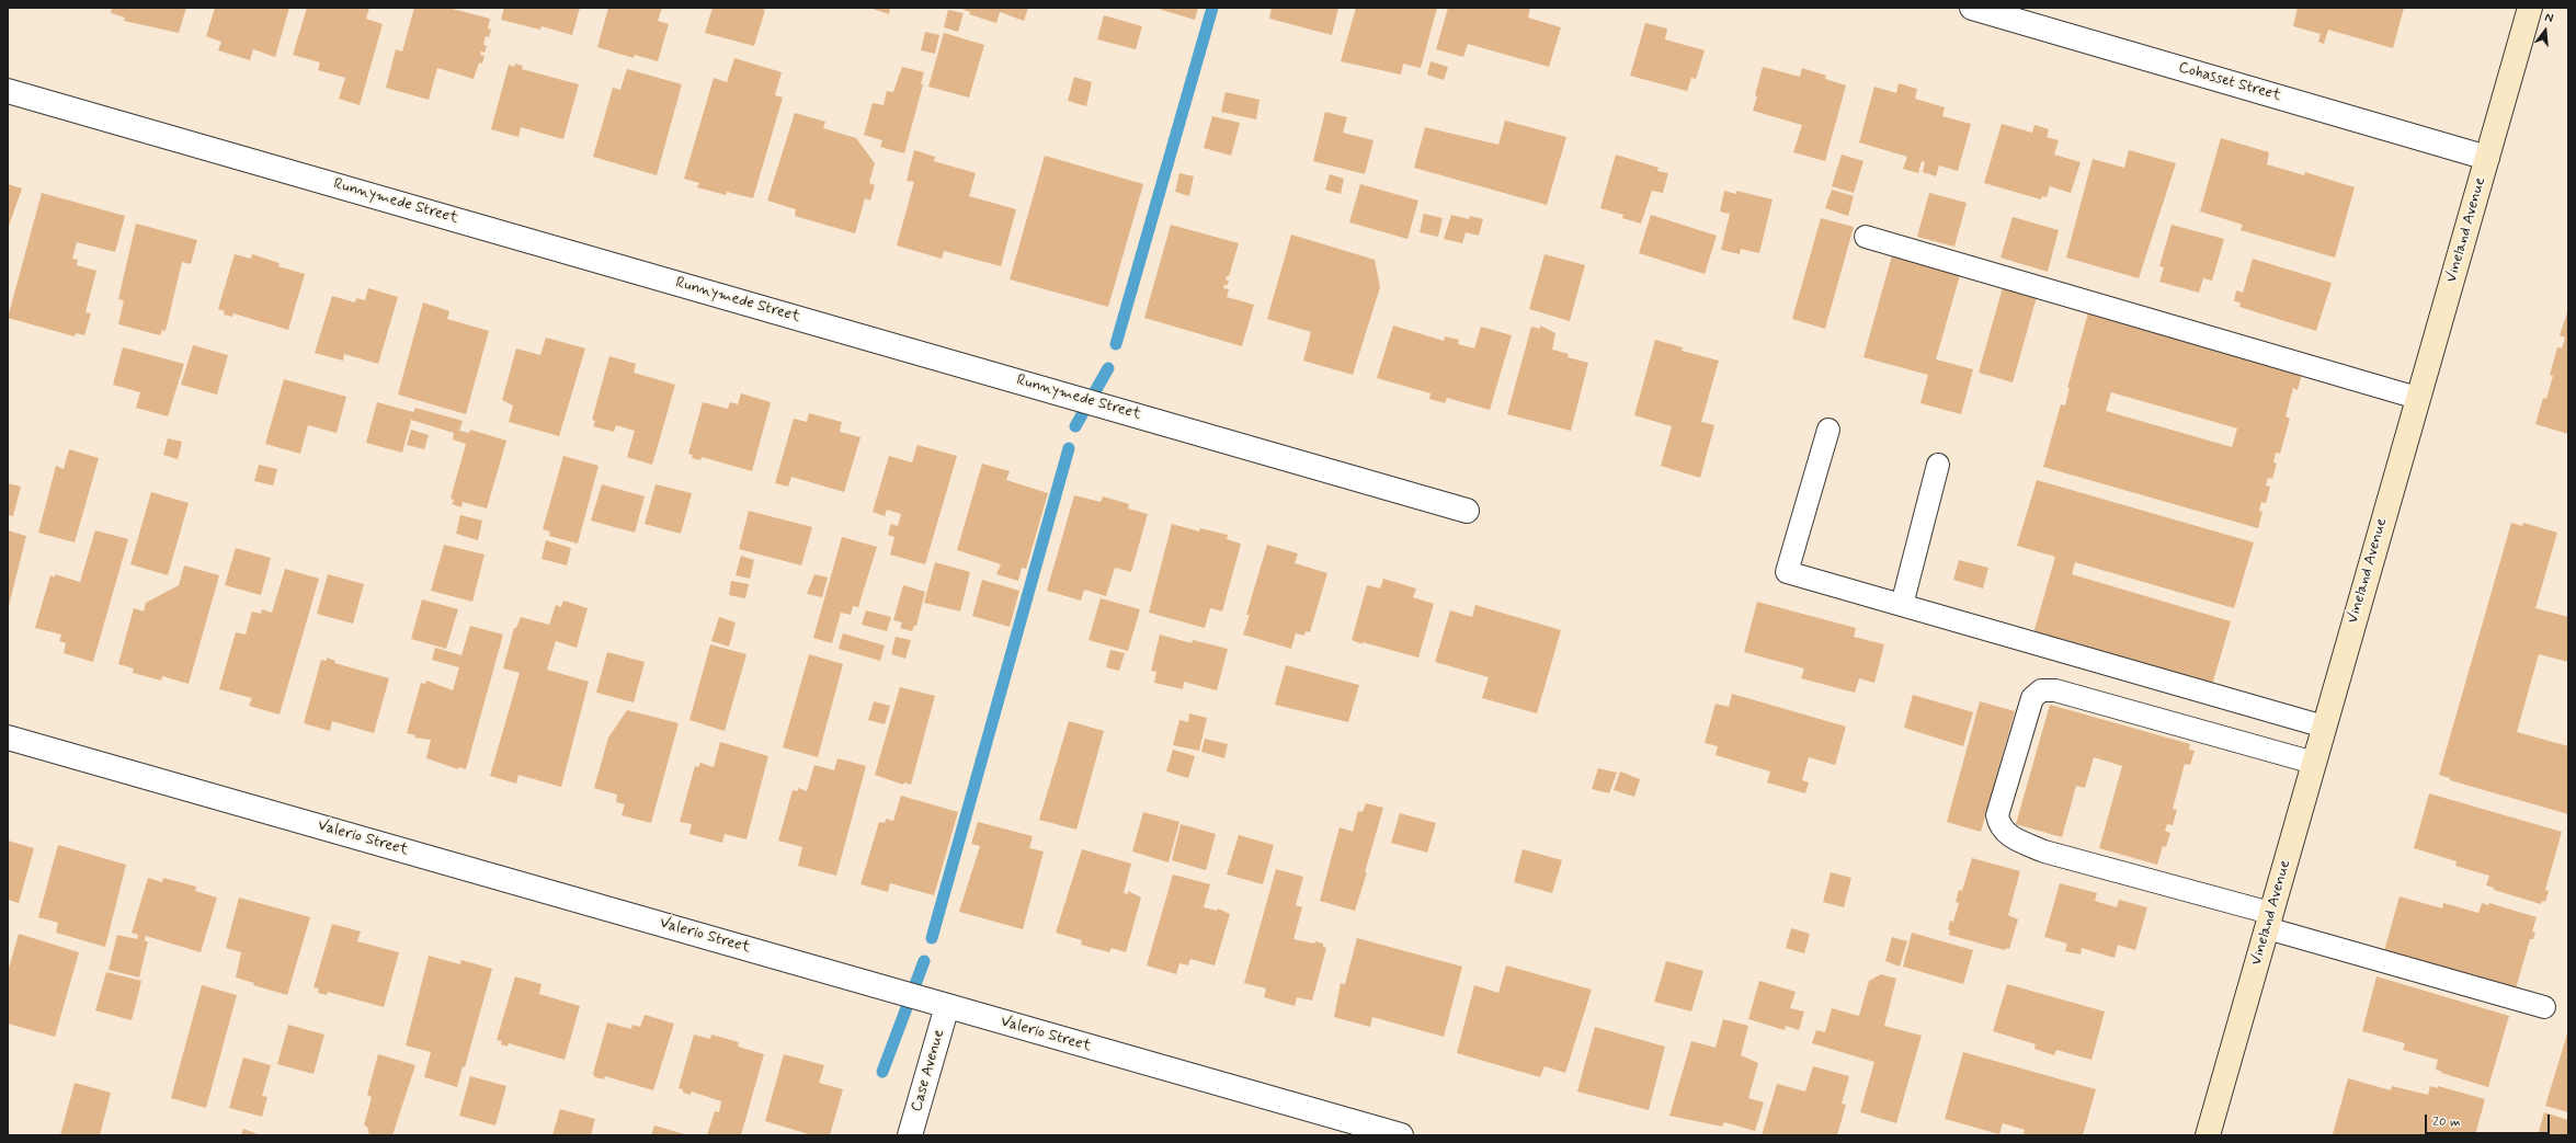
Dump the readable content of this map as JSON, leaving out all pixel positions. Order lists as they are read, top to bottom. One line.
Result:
{"streets":{"main road":["Vineland Avenue"],"street":["Cohasset Street","Runnymede Street","Valerio Street","Case Avenue"]},"crossings":[["Cohasset Street","Vineland Avenue"],["Valerio Street","Case Avenue"]],"scale_bar":"20 m","north":"top"}
